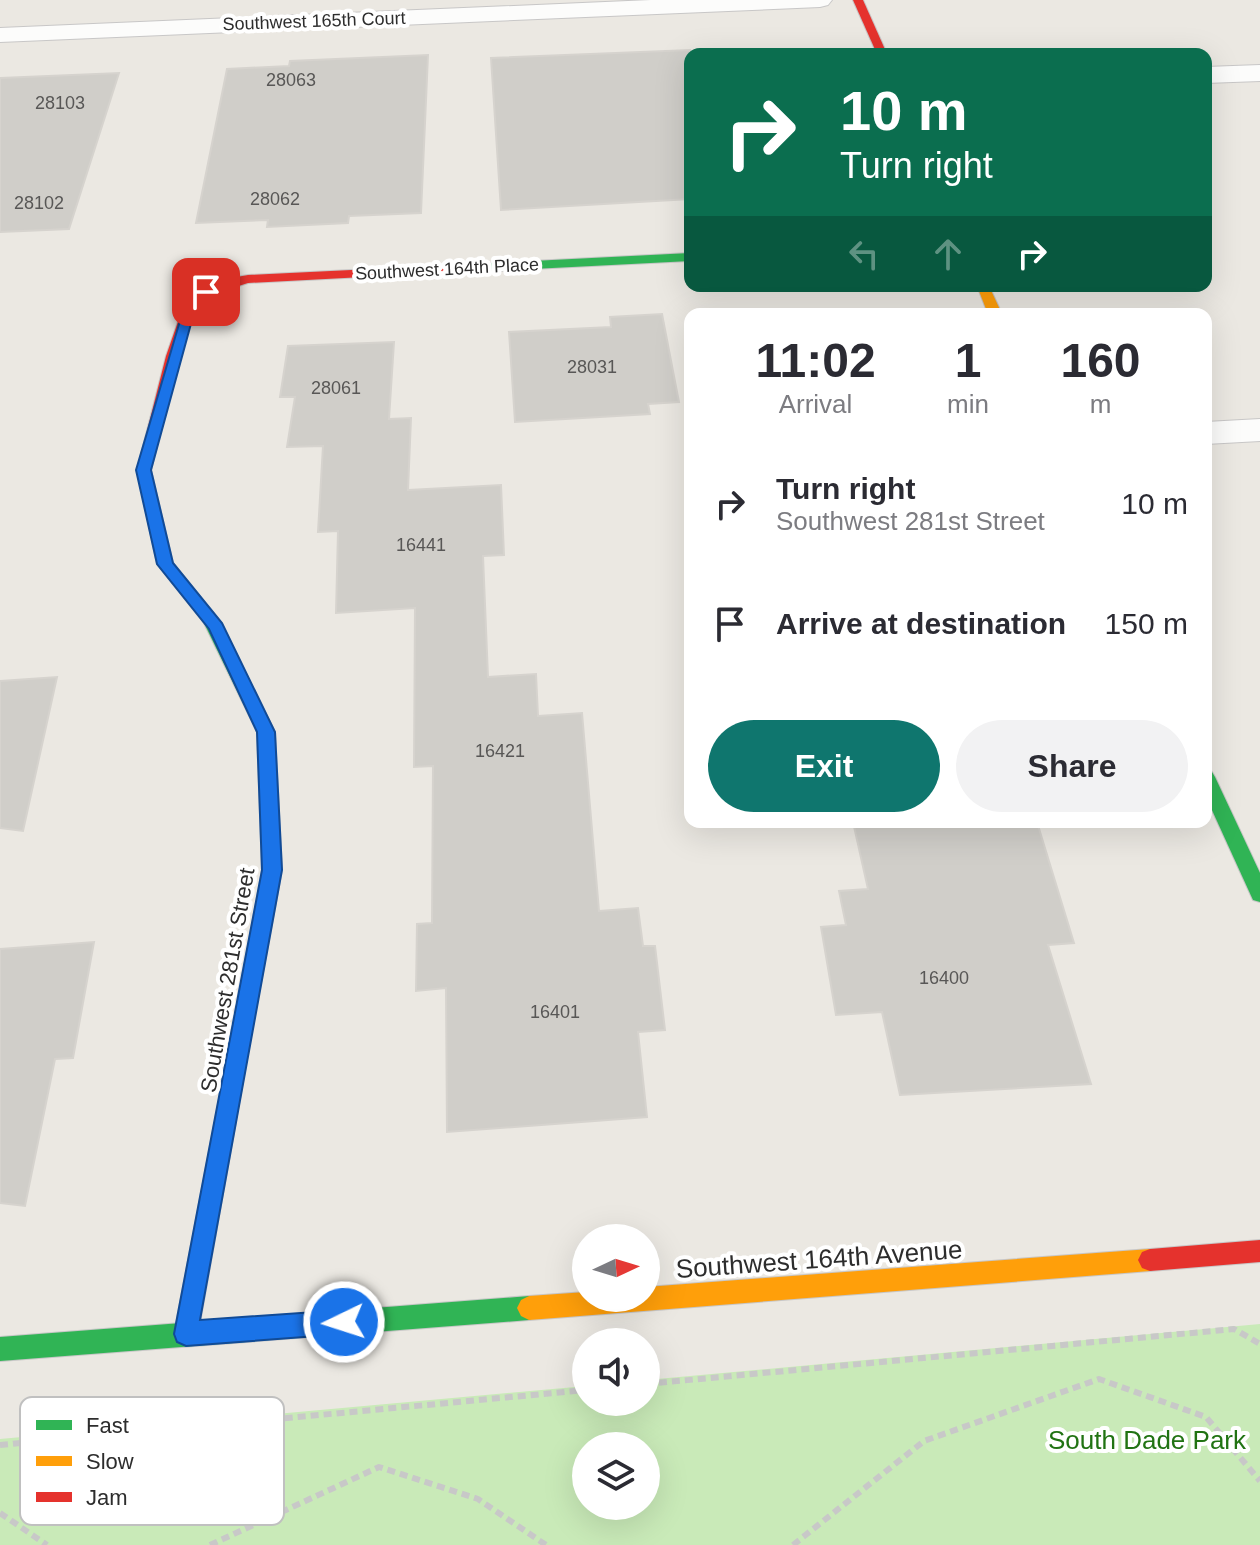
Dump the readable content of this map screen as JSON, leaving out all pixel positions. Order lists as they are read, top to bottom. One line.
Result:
{"streets":{"street":["Southwest 165th Court","Southwest 164th Place","Southwest 281st Street","Southwest 164th Avenue"]},"crossings":[["Southwest 164th Place","Southwest 281st Street"],["Southwest 281st Street","Southwest 164th Avenue"]],"parks":["South Dade Park"],"house_numbers":["28063","28103","28062","28102","28031","28061","16441","16421","16400","16401"],"legend":["Fast","Slow","Jam"],"north":"right","page":{"turn":["10 m","Turn right"],"eta":["11:02","Arrival","1","min","160","m"],"list":[{"name":"Turn right","note":"Southwest 281st Street","value":"10 m"},{"name":"Arrive at destination","value":"150 m"}],"buttons":["Exit","Share"]}}
